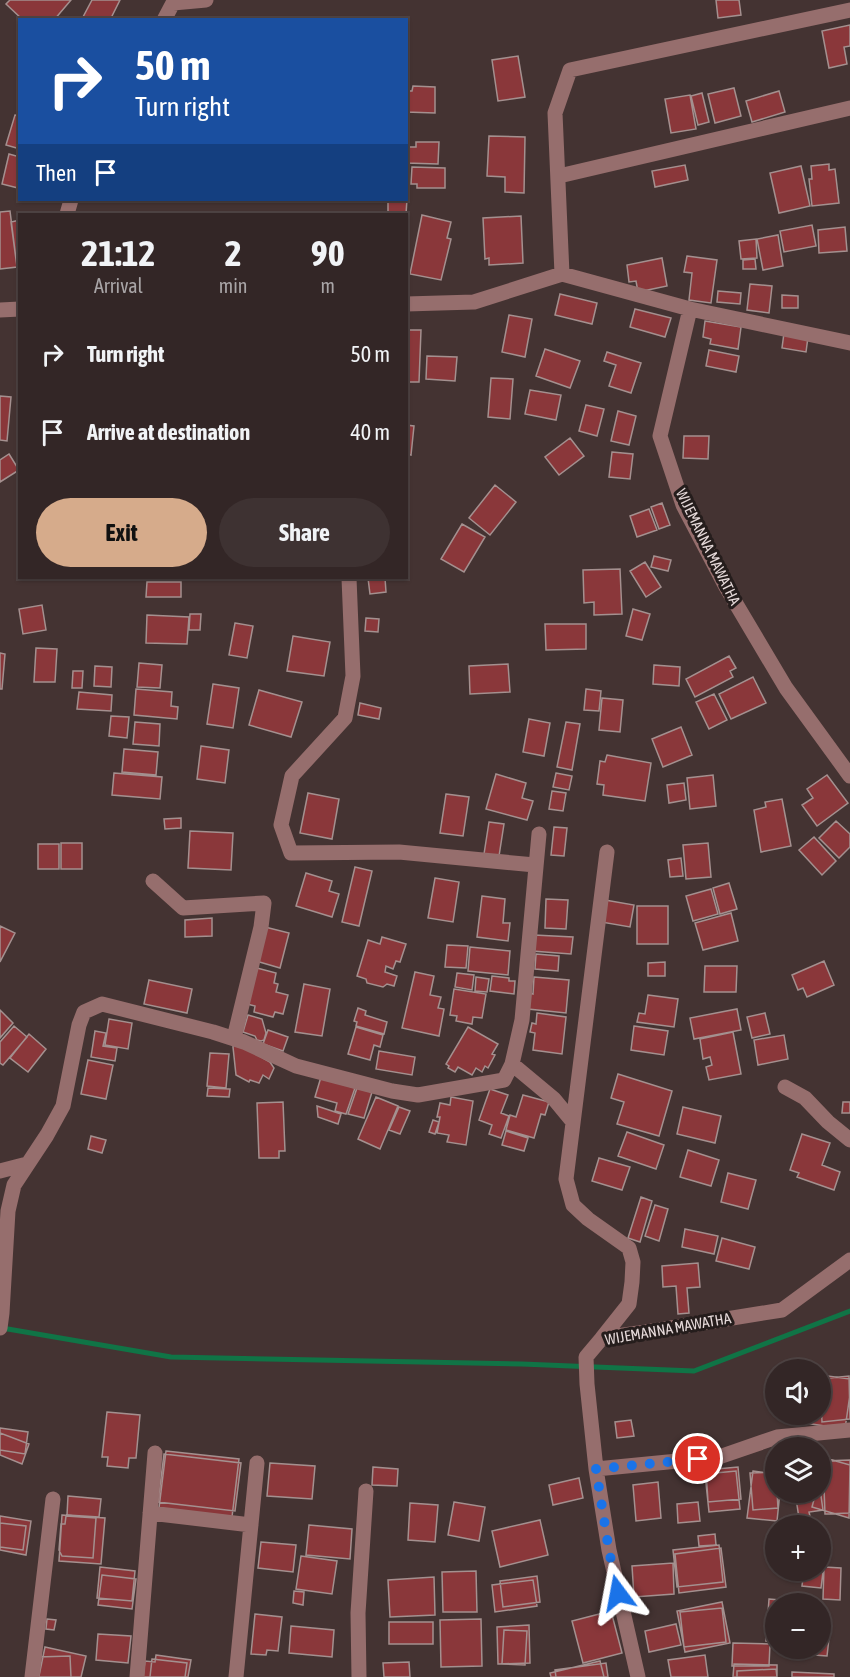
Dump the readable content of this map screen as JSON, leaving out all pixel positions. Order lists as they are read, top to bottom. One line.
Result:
{"streets":{"street":["WIJEMANNA MAWATHA"]},"page":{"turn":["50 m","Turn right"],"then":"Then","eta":["21:12","Arrival","2","min","90","m"],"list":[{"name":"Turn right","value":"50 m"},{"name":"Arrive at destination","value":"40 m"}],"buttons":["Exit","Share"],"map_buttons":["+","−"]}}
